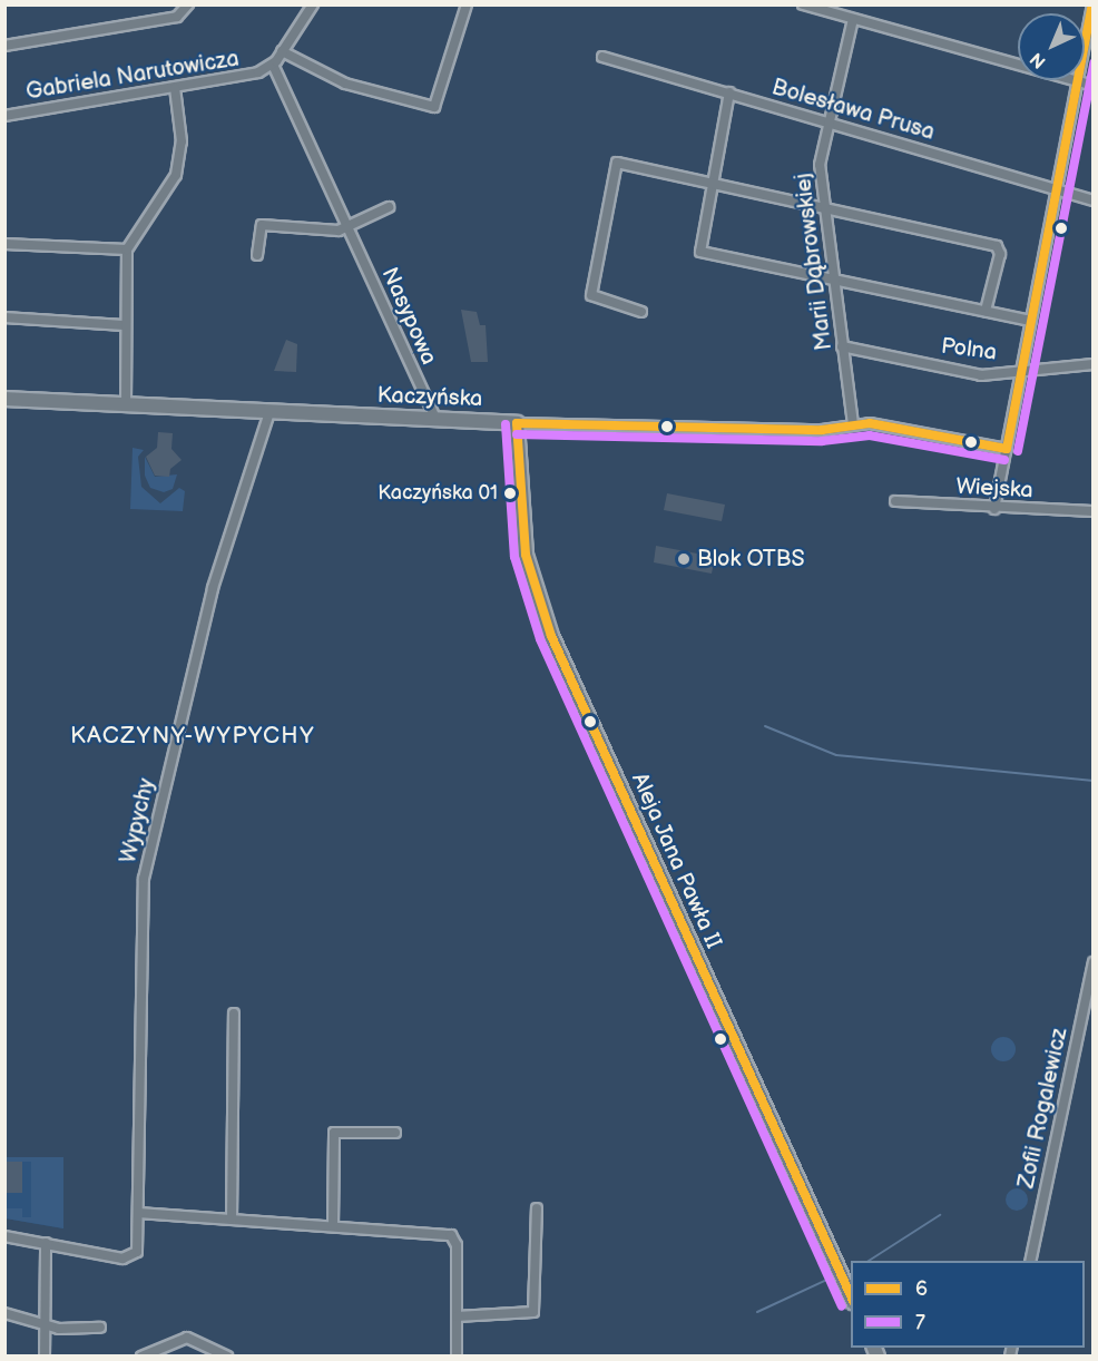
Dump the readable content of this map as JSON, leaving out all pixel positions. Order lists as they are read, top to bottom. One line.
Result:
{"streets":{"street":["Gabriela Narutowicza","Bolesława Prusa","Marii Dąbrowskiej","Nasypowa","Polna","Kaczyńska","Wiejska","Wypychy","Aleja Jana Pawła II","Zofii Rogalewicz"]},"crossings":[["Gabriela Narutowicza","Nasypowa"],["Bolesława Prusa","Marii Dąbrowskiej"],["Marii Dąbrowskiej","Polna"],["Marii Dąbrowskiej","Kaczyńska"],["Nasypowa","Kaczyńska"],["Kaczyńska","Wypychy"],["Kaczyńska","Aleja Jana Pawła II"]],"districts":["KACZYNY-WYPYCHY"],"places":["Kaczyńska 01","Blok OTBS"],"lines":["transit line 6","transit line 7"],"legend":["6","7"],"north":"bottom left"}
